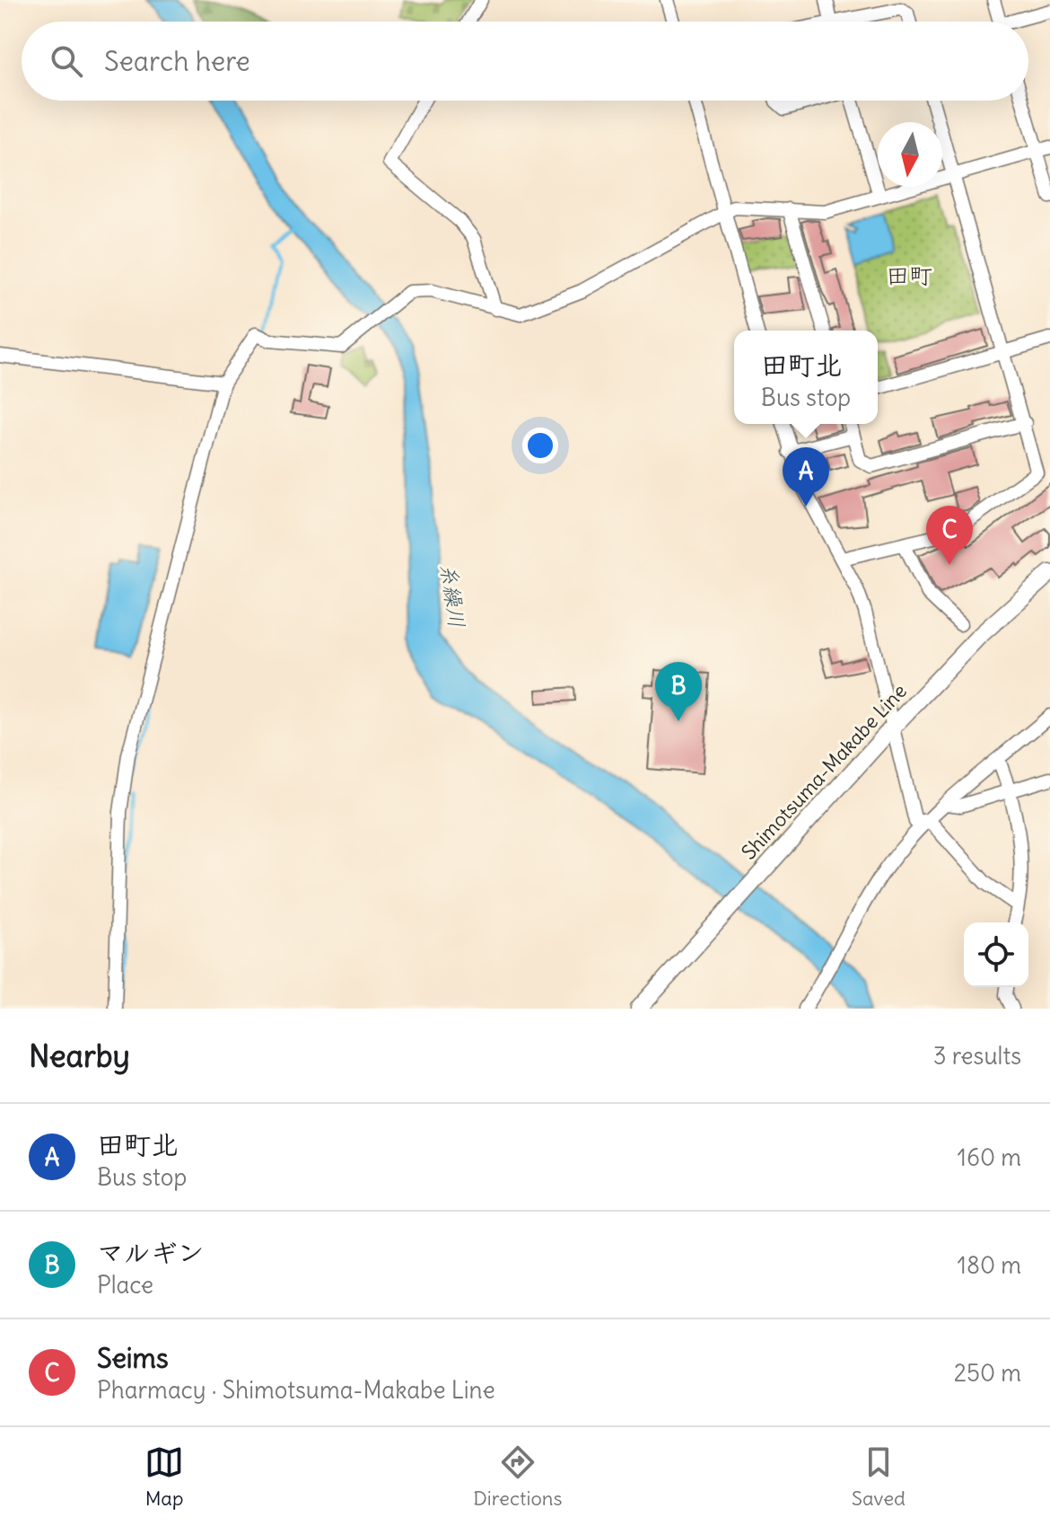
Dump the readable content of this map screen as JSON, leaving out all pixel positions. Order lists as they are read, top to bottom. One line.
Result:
{"streets":{"main road":["Shimotsuma-Makabe Line"]},"districts":["田町"],"water":["糸繰川"],"north":"bottom","page":{"search":"Search here","popup":["田町北","Bus stop"],"pins":["A","C","B"],"heading":["Nearby","3 results"],"list":[{"mark":"A","name":"田町北","note":"Bus stop","value":"160 m"},{"mark":"B","name":"マルギン","note":"Place","value":"180 m"},{"mark":"C","name":"Seims","note":"Pharmacy · Shimotsuma-Makabe Line","value":"250 m"}],"nav":["Map","Directions","Saved"]}}
